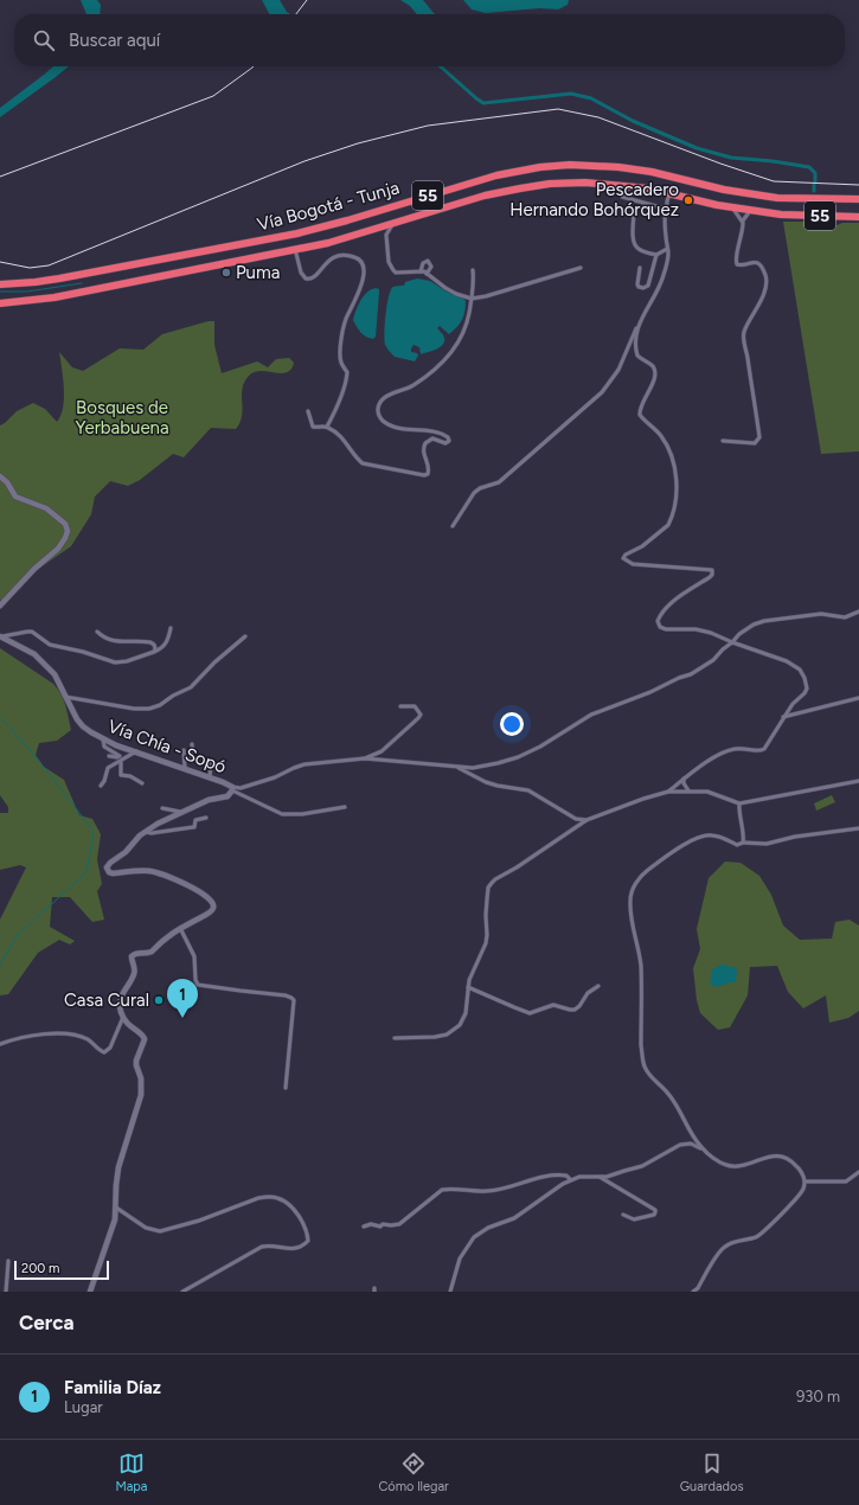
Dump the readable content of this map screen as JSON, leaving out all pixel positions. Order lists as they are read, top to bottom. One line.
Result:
{"streets":{"highway":["55","Vía Bogotá - Tunja"],"street":["Vía Chía - Sopó"]},"parks":["Bosques de Yerbabuena"],"places":["Pescadero Hernando Bohórquez","Puma","Casa Cural"],"scale_bar":"200 m","page":{"search":"Buscar aquí","pins":"1","scale":"200 m","heading":"Cerca","list":[{"mark":"1","name":"Familia Díaz","note":"Lugar","value":"930 m"}],"nav":["Mapa","Cómo llegar","Guardados"]}}
